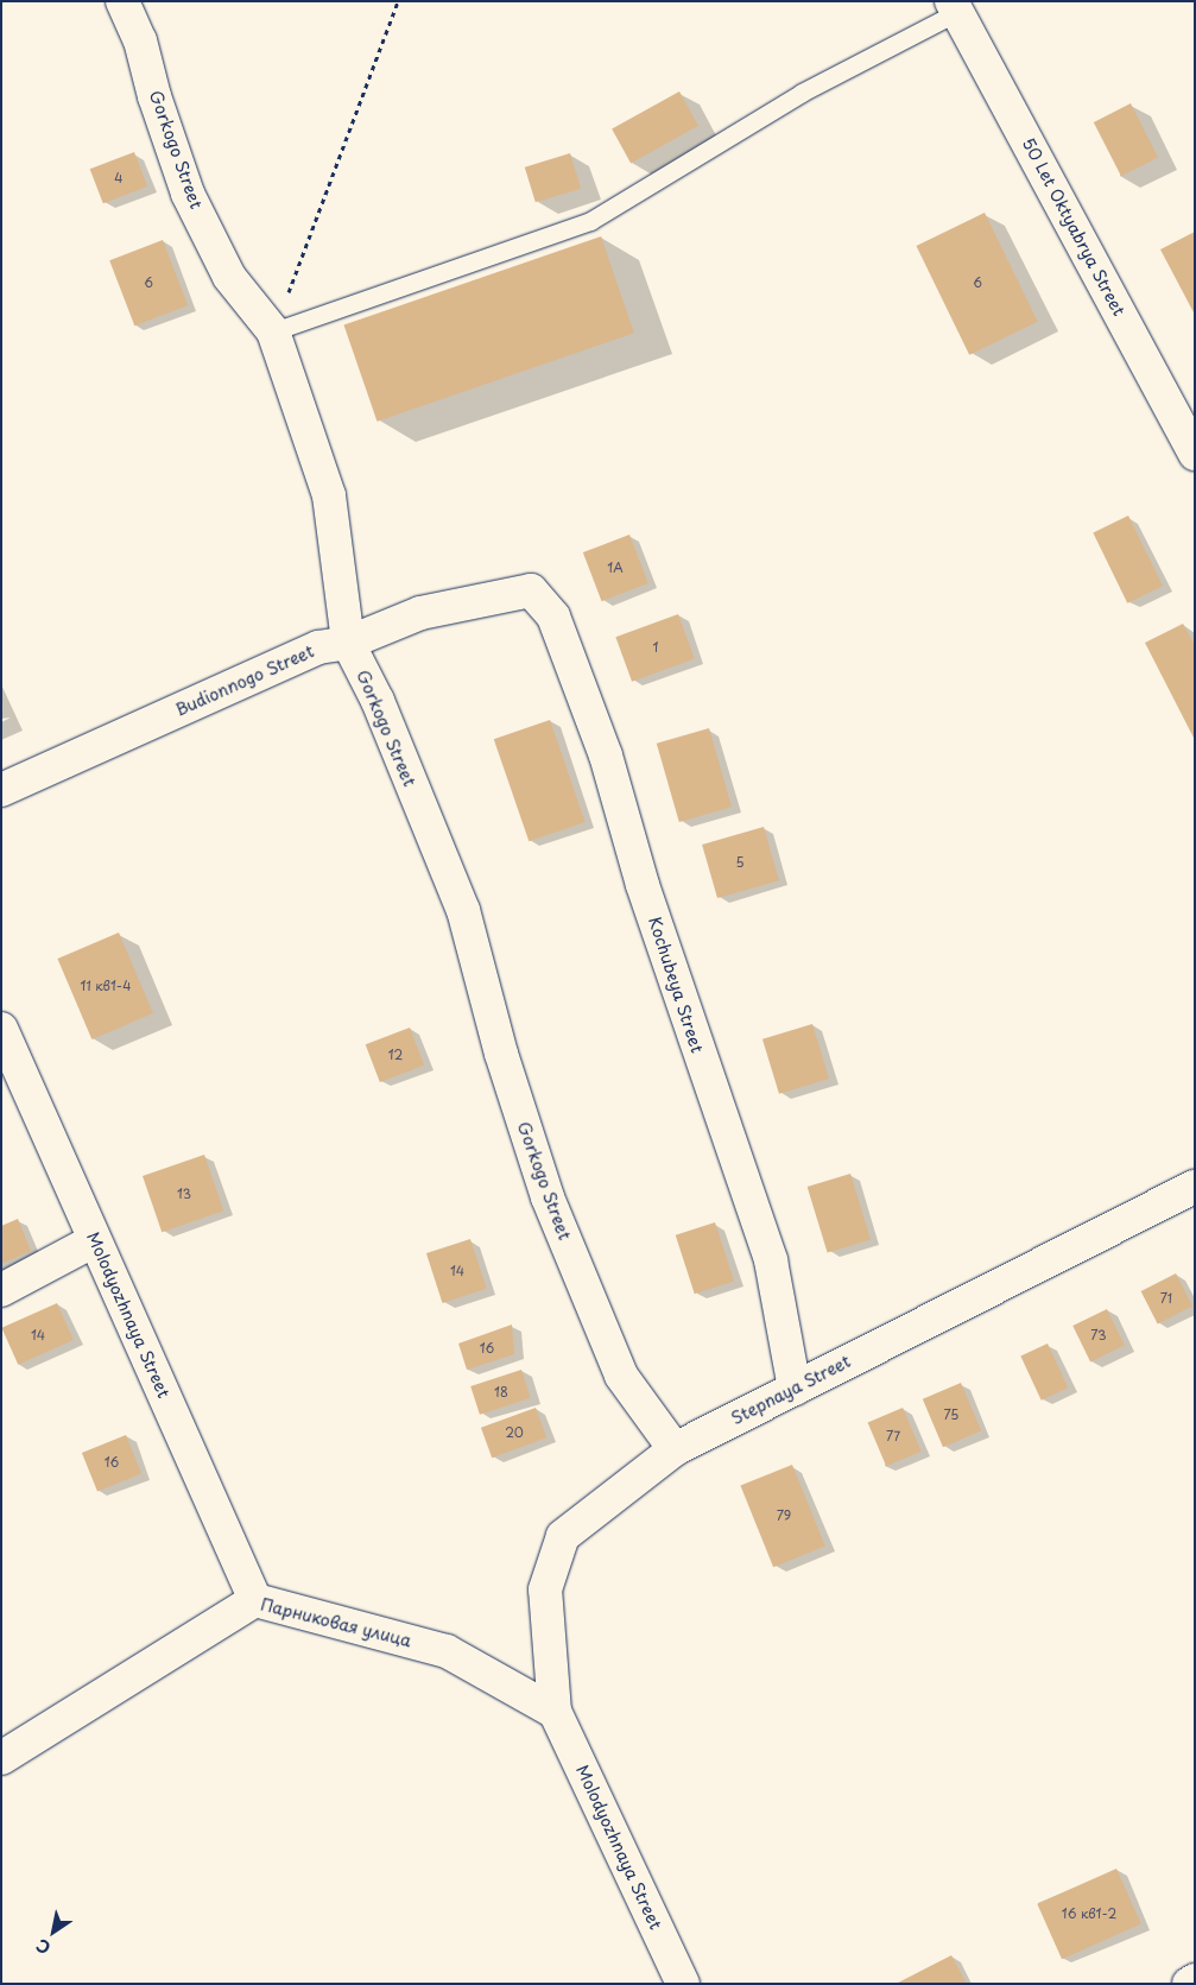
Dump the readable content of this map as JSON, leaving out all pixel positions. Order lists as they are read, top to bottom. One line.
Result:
{"streets":{"street":["Gorkogo Street","50 Let Oktyabrya Street","Budionnogo Street","Kochubeya Street","Molodyozhnaya Street","Stepnaya Street","Парниковая улица"]},"crossings":[["Gorkogo Street","Budionnogo Street"],["Gorkogo Street","Stepnaya Street"],["Budionnogo Street","Kochubeya Street"],["Kochubeya Street","Stepnaya Street"],["Molodyozhnaya Street","Stepnaya Street"],["Molodyozhnaya Street","Парниковая улица"],["Stepnaya Street","Парниковая улица"]],"house_numbers":["4","6","6","1А","1","5","11 кв1-4","12","13","14","71","14","73","16","18","75","20","77","16","79","16 кв1-2"],"north":"bottom left"}
